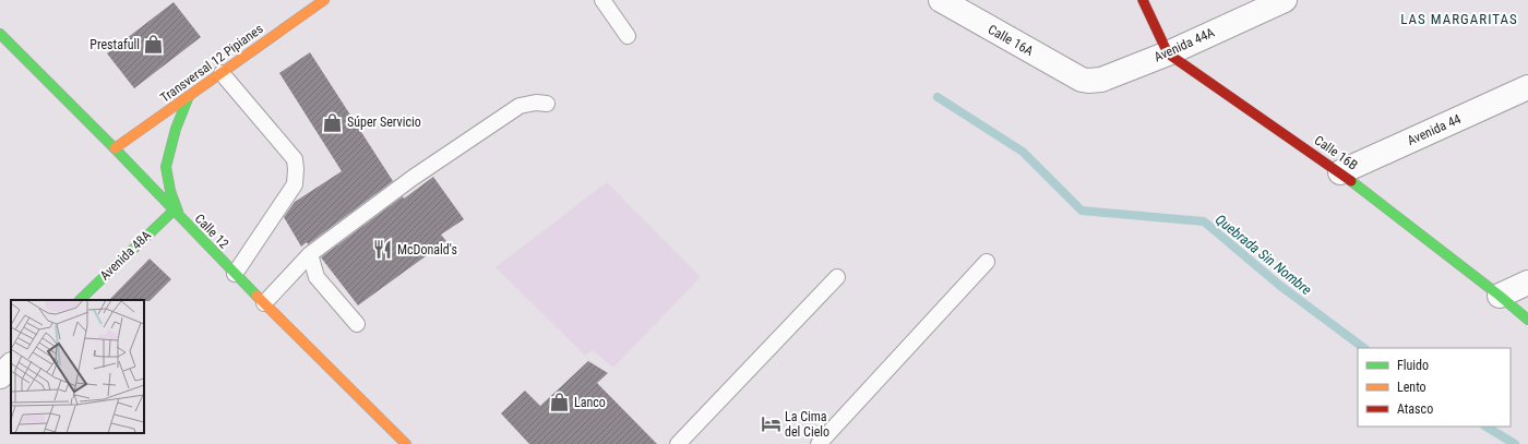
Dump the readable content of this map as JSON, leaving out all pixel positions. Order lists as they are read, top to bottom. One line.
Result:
{"streets":{"street":["Calle 16A","Avenida 44A","Transversal 12 Pipianes","Avenida 44","Calle 16B","Calle 12","Avenida 48A"]},"crossings":[["Calle 16A","Avenida 44A"],["Avenida 44A","Calle 16B"],["Transversal 12 Pipianes","Calle 12"],["Avenida 44","Calle 16B"],["Calle 12","Avenida 48A"]],"districts":["LAS MARGARITAS"],"water":["Quebrada Sin Nombre"],"places":{"shop":["Prestafull","Súper Servicio","Lanco"],"restaurant":["McDonald's"],"hotel":["La Cima del Cielo"]},"legend":["Fluido","Lento","Atasco"]}
